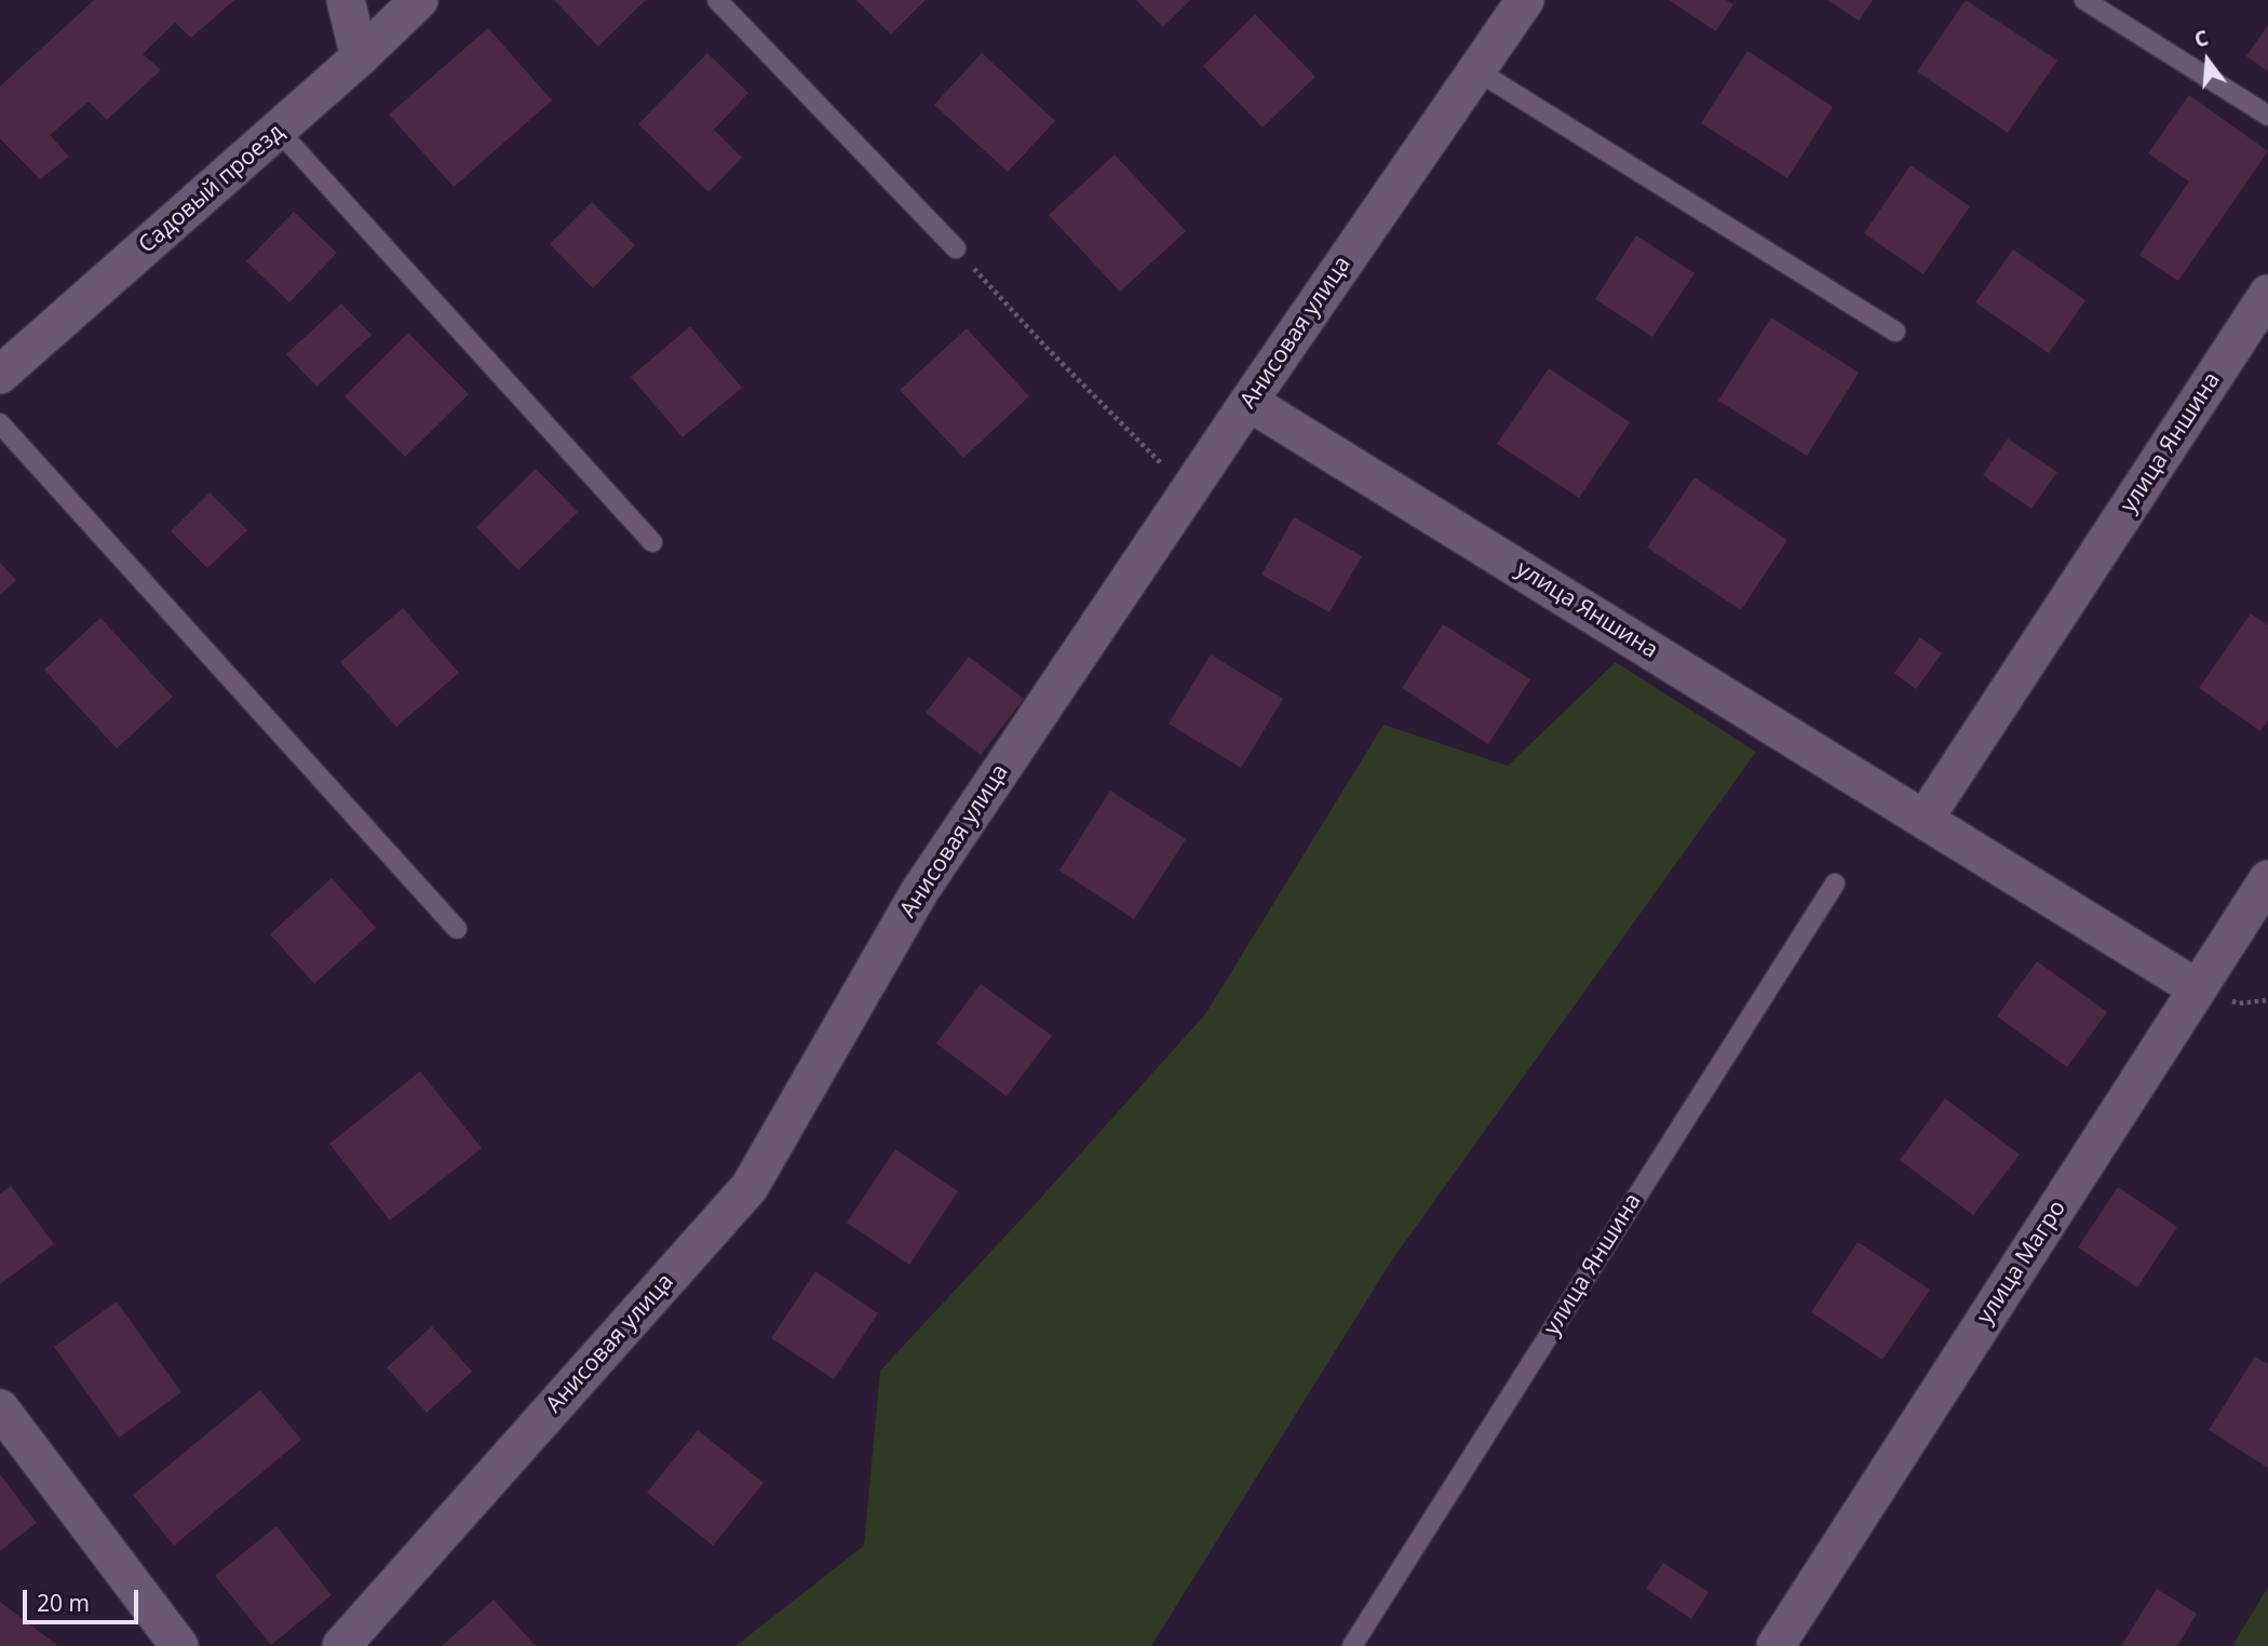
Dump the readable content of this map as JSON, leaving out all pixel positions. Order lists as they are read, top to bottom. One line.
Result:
{"streets":{"street":["Садовый проезд","Анисовая улица","улица Яншина","улица Магро"]},"crossings":[["Анисовая улица","улица Яншина"],["улица Яншина","улица Магро"]],"scale_bar":"20 m","north":"top"}
